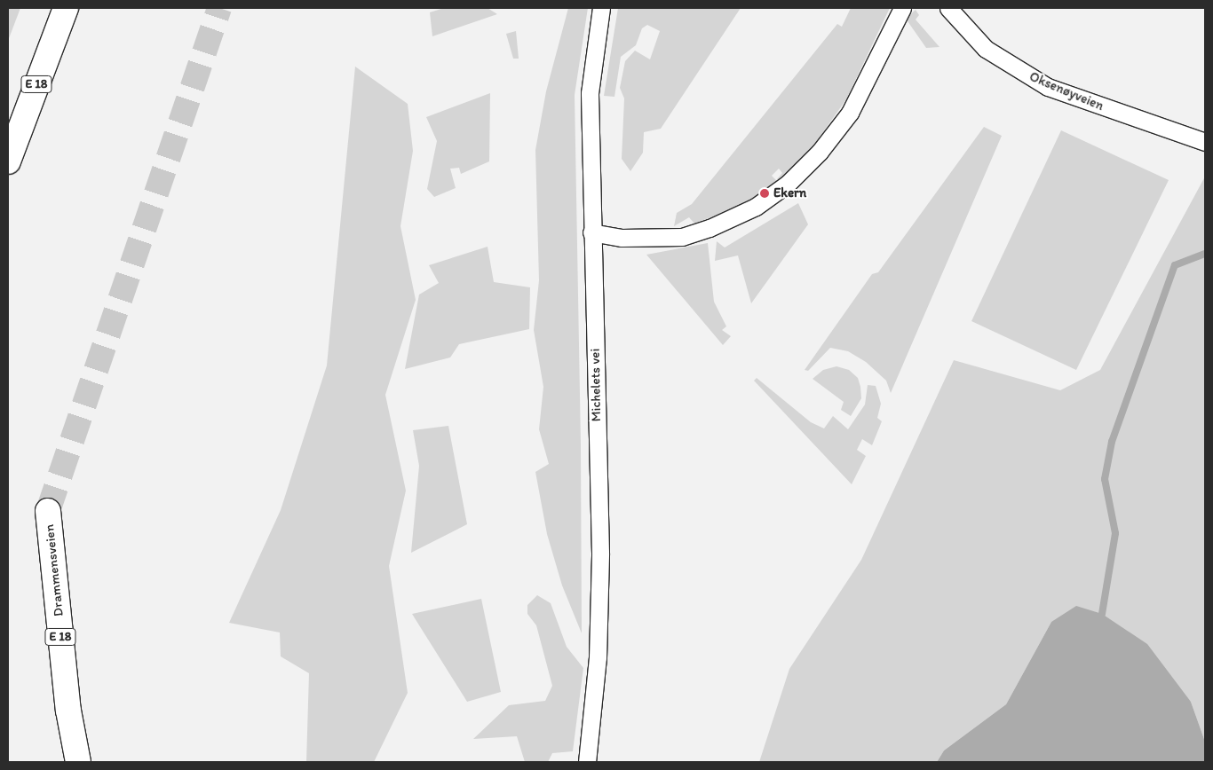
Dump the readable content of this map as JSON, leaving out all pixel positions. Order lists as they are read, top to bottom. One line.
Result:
{"streets":{"highway":["E 18","Drammensveien"],"street":["Oksenøyveien","Michelets vei"]},"places":["Ekern"]}
